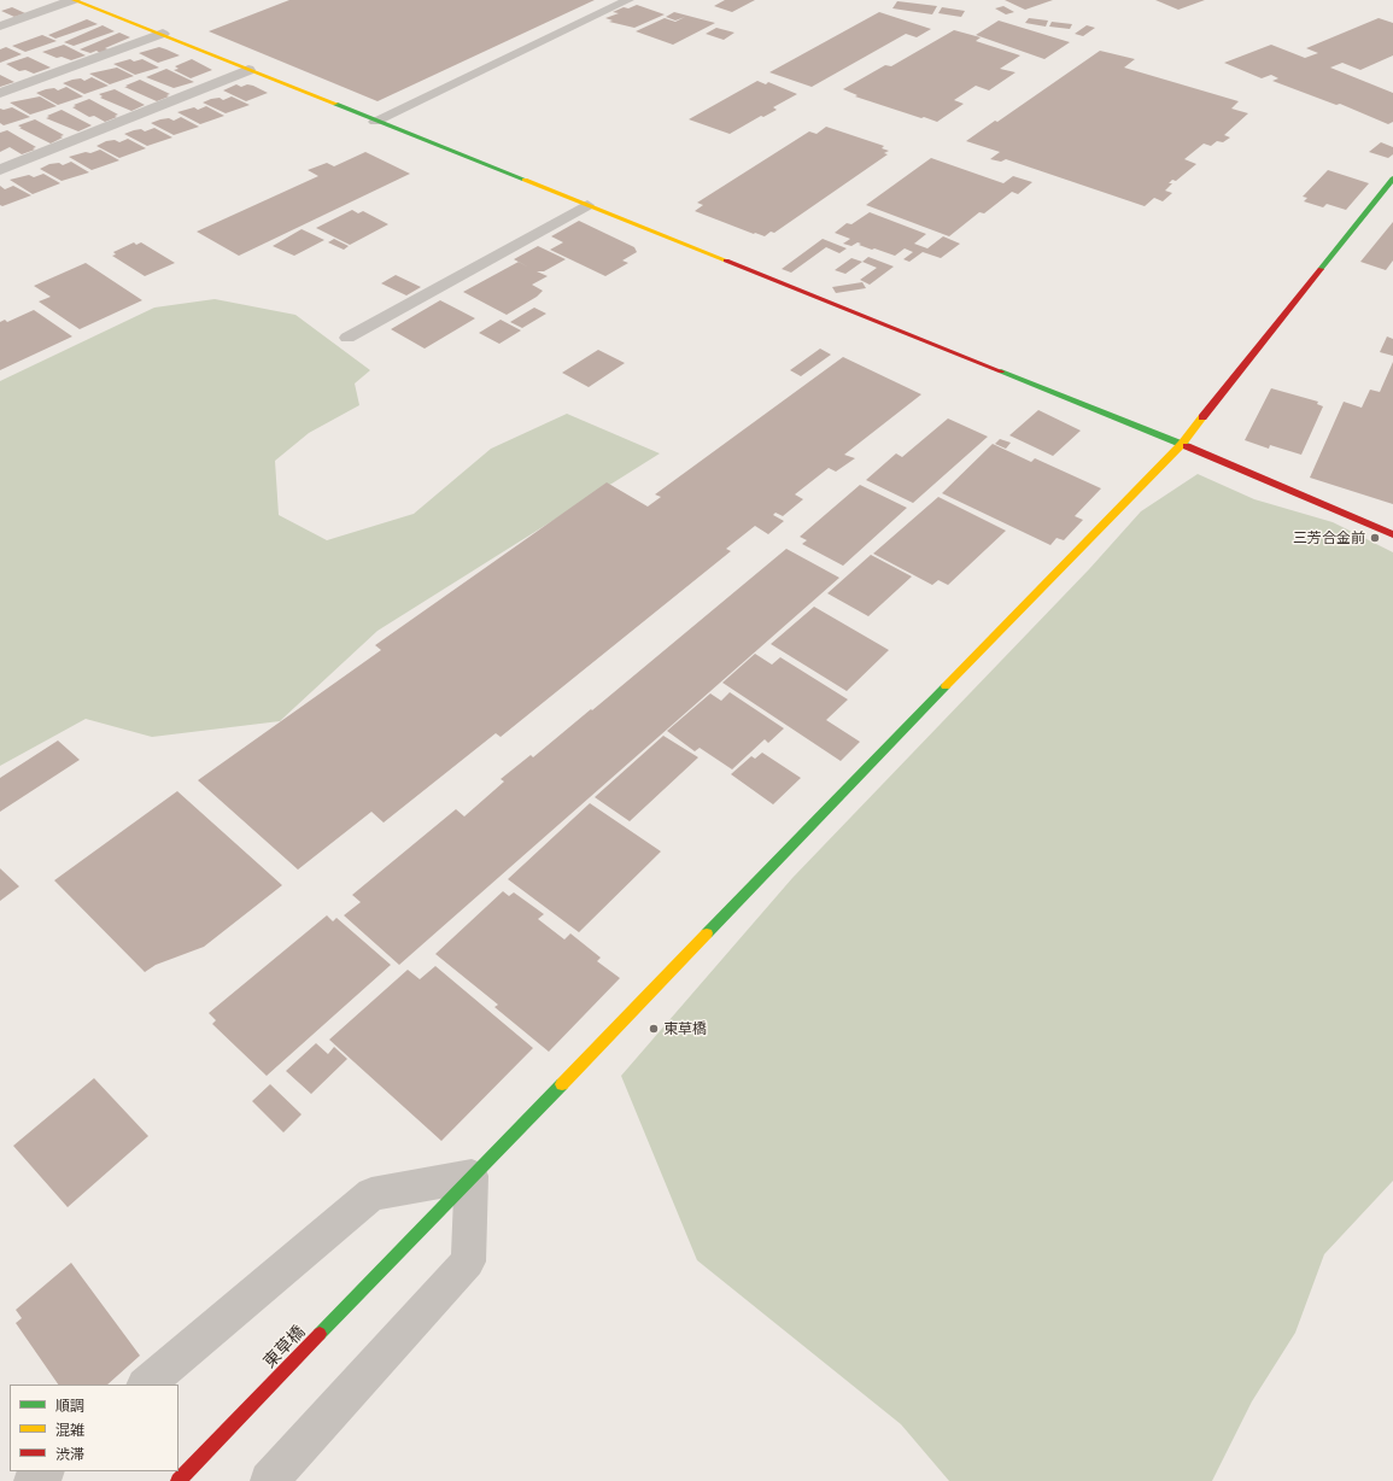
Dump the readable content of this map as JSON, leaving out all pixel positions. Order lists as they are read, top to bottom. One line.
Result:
{"streets":{"street":["東草橋"]},"places":["三芳合金前","東草橋"],"legend":["順調","混雑","渋滞"]}
